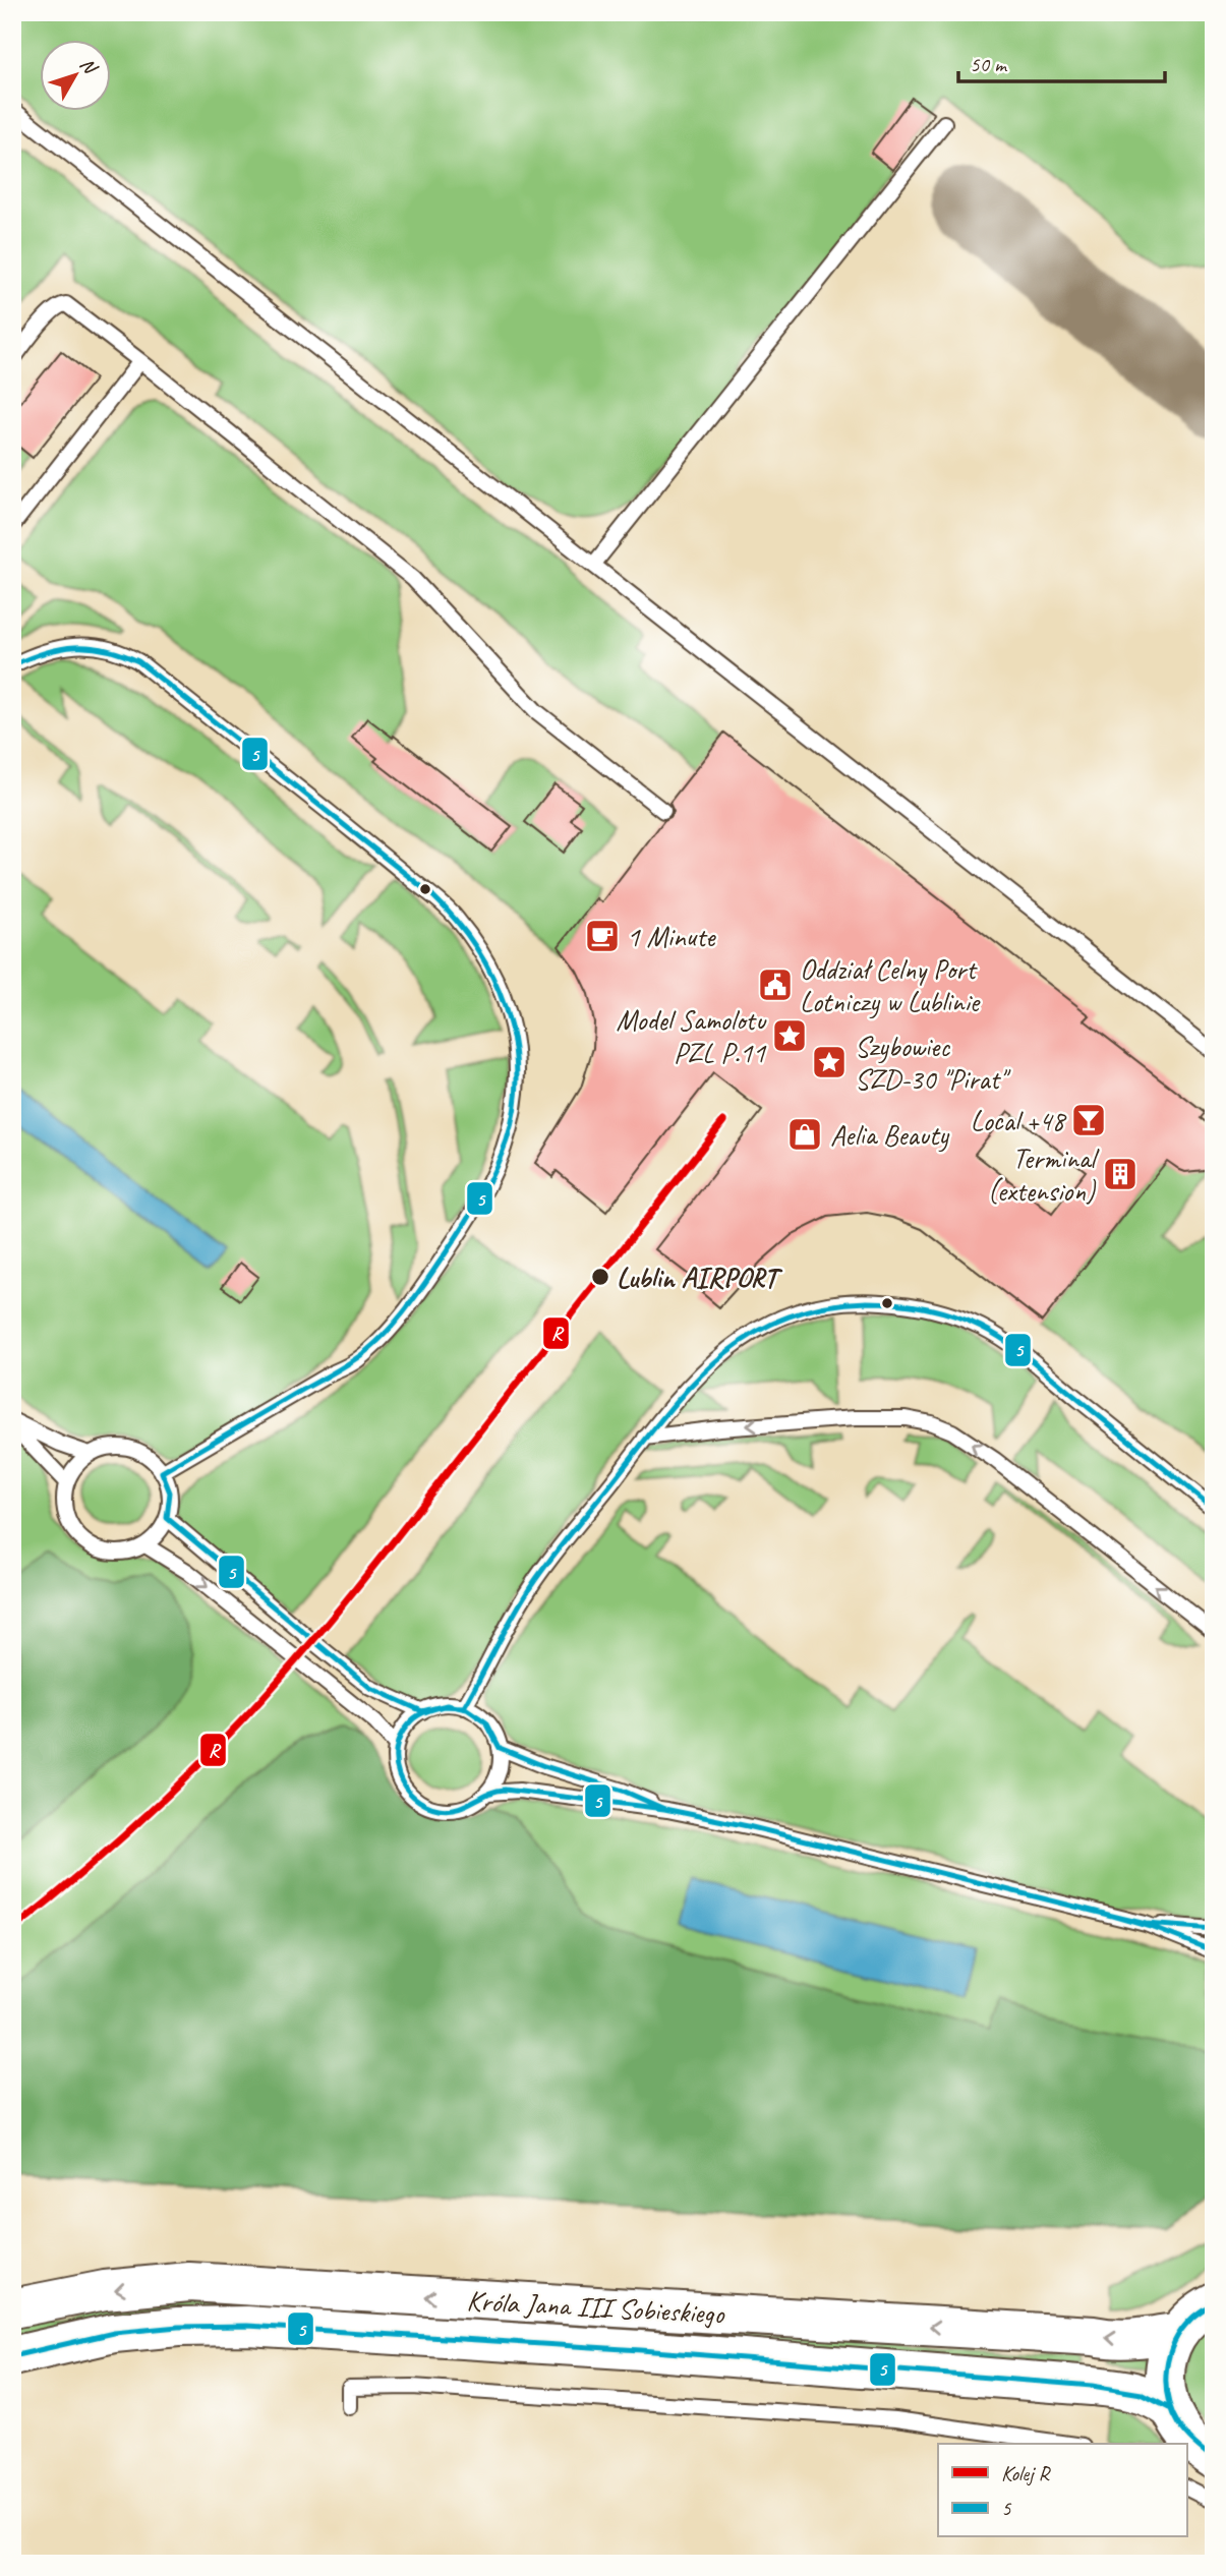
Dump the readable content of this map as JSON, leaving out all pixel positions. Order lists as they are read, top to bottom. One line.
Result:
{"streets":{"main road":["Króla Jana III Sobieskiego"]},"places":{"cafe":["1 Minute"],"public building":["Oddział Celny Port Lotniczy w Lublinie"],"place":["Model Samolotu PZL P.11","Szybowiec SZD-30 \"Pirat\""],"bar":["Local +48"],"shop":["Aelia Beauty"],"building":["Terminal (extension)"],"other":["Lublin AIRPORT"]},"lines":["transit line 5","rail line R"],"legend":["Kolej R","5"],"scale_bar":"50 m","north":"top right"}
